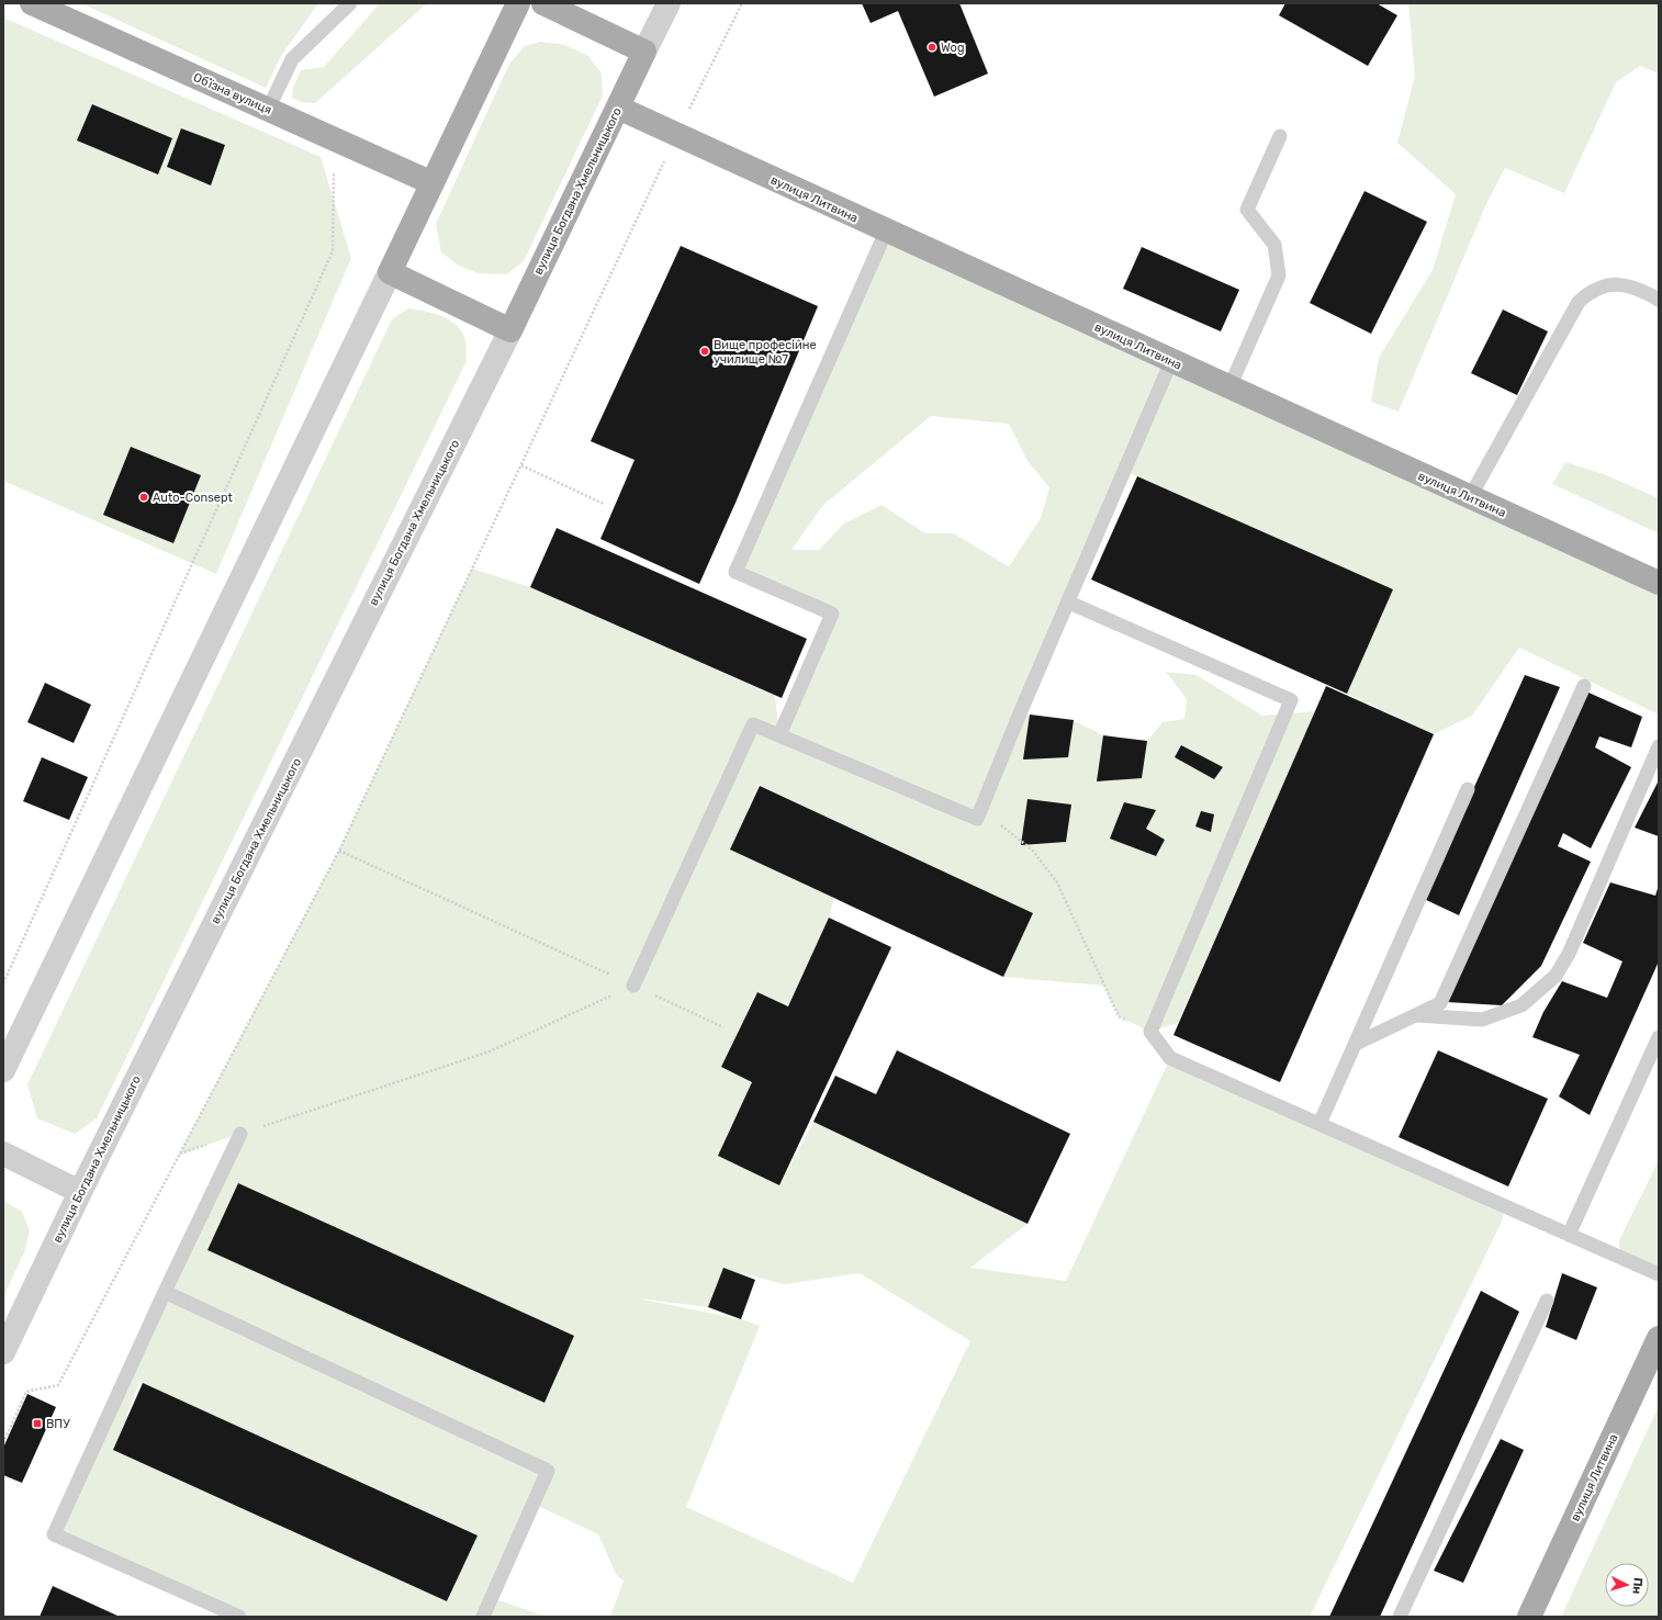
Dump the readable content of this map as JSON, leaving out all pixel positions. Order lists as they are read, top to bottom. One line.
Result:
{"streets":{"main road":["Обʼїзна вулиця","вулиця Богдана Хмельницького","вулиця Литвина"]},"crossings":[["вулиця Богдана Хмельницького","вулиця Литвина"]],"places":{"other":["Wog","Вище професійне училище №7","Auto-Consept"],"transit":["ВПУ"]},"north":"right"}
